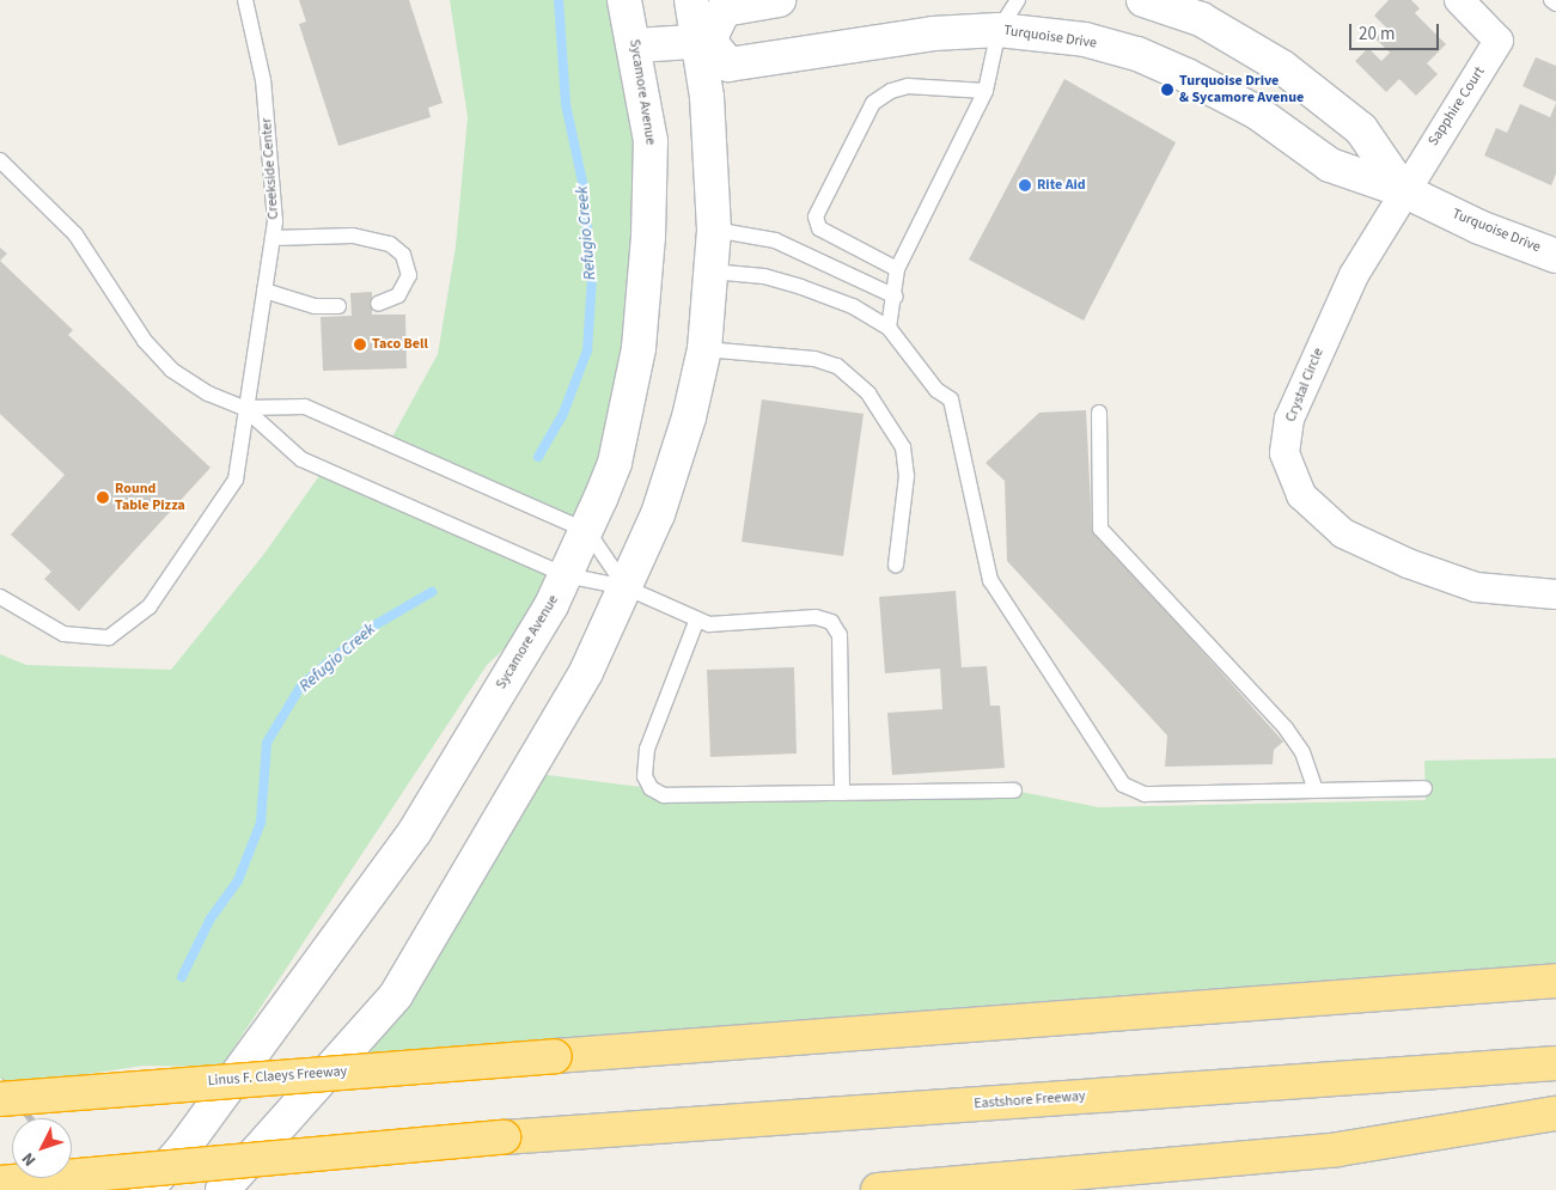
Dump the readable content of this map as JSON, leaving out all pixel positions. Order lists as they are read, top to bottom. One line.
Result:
{"streets":{"highway":["Linus F. Claeys Freeway","Eastshore Freeway"],"main road":["Turquoise Drive","Sycamore Avenue"],"street":["Sapphire Court","Crystal Circle"],"lane":["Creekside Center"]},"crossings":[["Turquoise Drive","Sapphire Court"],["Turquoise Drive","Crystal Circle"],["Sapphire Court","Crystal Circle"]],"water":["Refugio Creek"],"places":["Turquoise Drive & Sycamore Avenue","Rite Aid","Taco Bell","Round Table Pizza"],"scale_bar":"20 m","north":"bottom left"}
